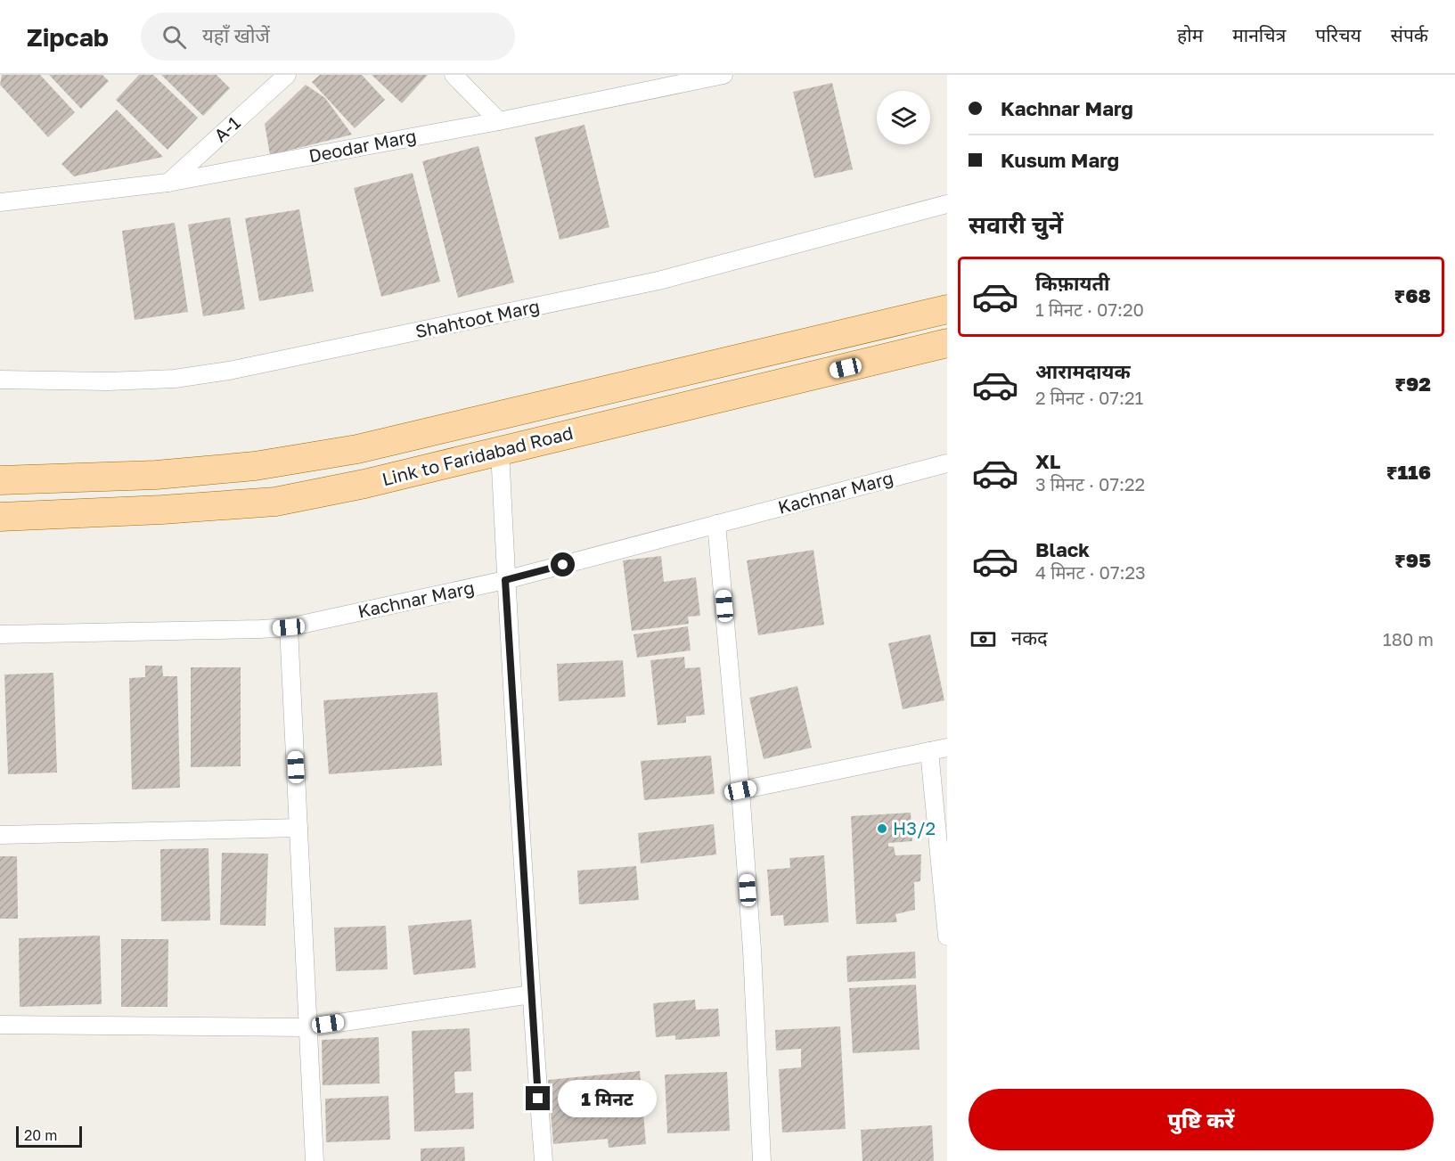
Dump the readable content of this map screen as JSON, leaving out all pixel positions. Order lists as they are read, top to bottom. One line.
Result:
{"streets":{"main road":["Link to Faridabad Road"],"street":["A-1","Deodar Marg","Shahtoot Marg","Kachnar Marg"]},"crossings":[["A-1","Deodar Marg"]],"places":["H3/2"],"scale_bar":"20 m","page":{"header":"Zipcab","search":"यहाँ खोजें","nav":["होम","मानचित्र","परिचय","संपर्क"],"banner":["Kachnar Marg","Kusum Marg"],"heading":"सवारी चुनें","list":[{"name":"किफ़ायती","note":"1 मिनट · 07:20","value":"₹68"},{"name":"आरामदायक","note":"2 मिनट · 07:21","value":"₹92"},{"name":"XL","note":"3 मिनट · 07:22","value":"₹116"},{"name":"Black","note":"4 मिनट · 07:23","value":"₹95"}],"pay":["नकद","180 m"],"buttons":"पुष्टि करें","bubble":"1 मिनट","scale":"20 m"}}
